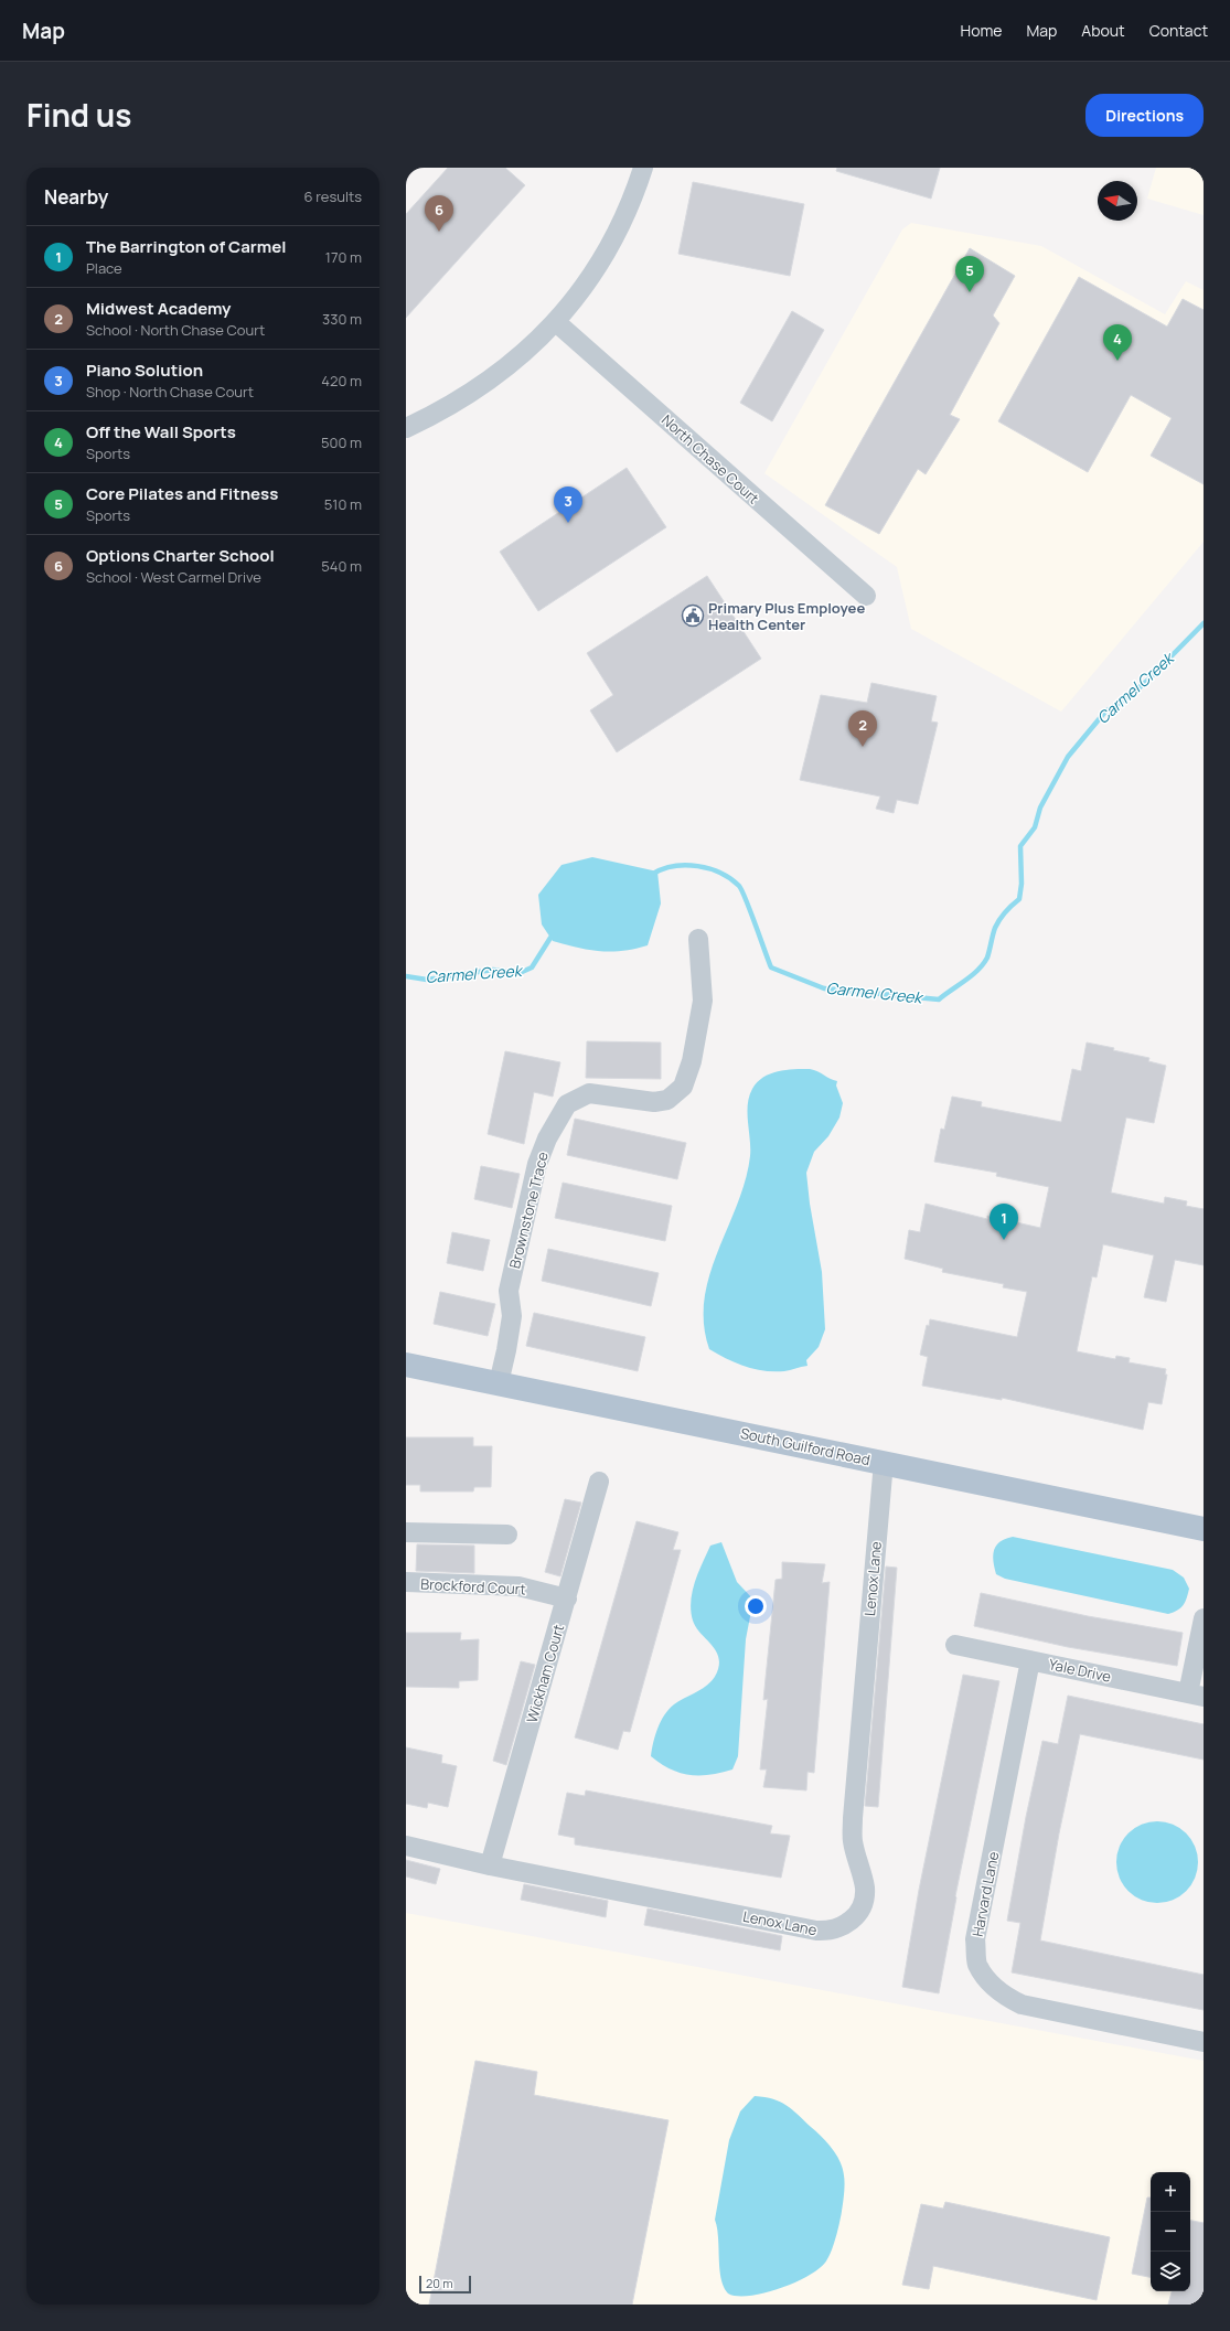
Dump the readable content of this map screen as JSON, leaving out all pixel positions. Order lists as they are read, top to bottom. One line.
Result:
{"streets":{"main road":["South Guilford Road"],"street":["North Chase Court","Brownstone Trace","Lenox Lane","Brockford Court","Yale Drive","Wickham Court","Harvard Lane"]},"crossings":[["Brownstone Trace","South Guilford Road"],["South Guilford Road","Lenox Lane"],["Lenox Lane","Wickham Court"],["Brockford Court","Wickham Court"],["Yale Drive","Harvard Lane"]],"water":["Carmel Creek"],"places":{"public building":["Primary Plus Employee Health Center"]},"scale_bar":"20 m","north":"left","page":{"header":"Map","nav":["Home","Map","About","Contact"],"title":"Find us","buttons":"Directions","heading":["Nearby","6 results"],"pins":["6","5","4","3","2","1"],"list":[{"mark":"1","name":"The Barrington of Carmel","note":"Place","value":"170 m"},{"mark":"2","name":"Midwest Academy","note":"School · North Chase Court","value":"330 m"},{"mark":"3","name":"Piano Solution","note":"Shop · North Chase Court","value":"420 m"},{"mark":"4","name":"Off the Wall Sports","note":"Sports","value":"500 m"},{"mark":"5","name":"Core Pilates and Fitness","note":"Sports","value":"510 m"},{"mark":"6","name":"Options Charter School","note":"School · West Carmel Drive","value":"540 m"}],"map_buttons":["+","−"],"scale":"20 m"}}
